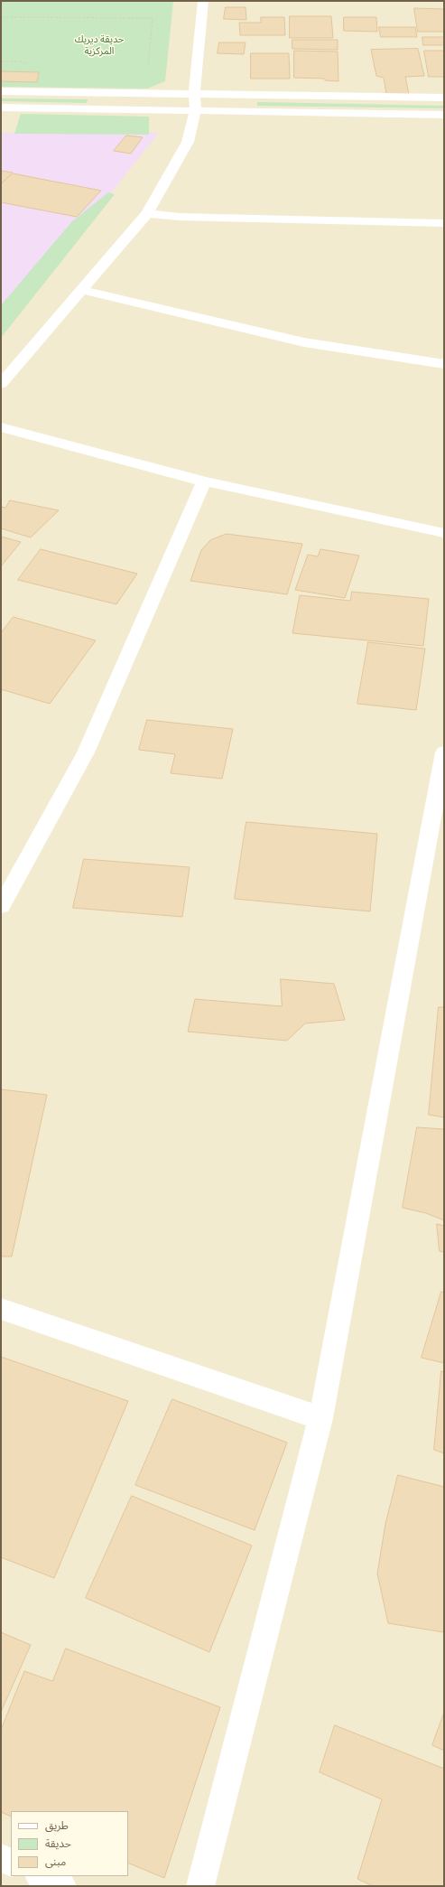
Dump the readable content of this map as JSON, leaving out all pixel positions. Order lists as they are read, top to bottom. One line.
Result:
{"parks":["حديقة ديريك المركزية"],"legend":["طريق","حديقة","مبنى"]}
